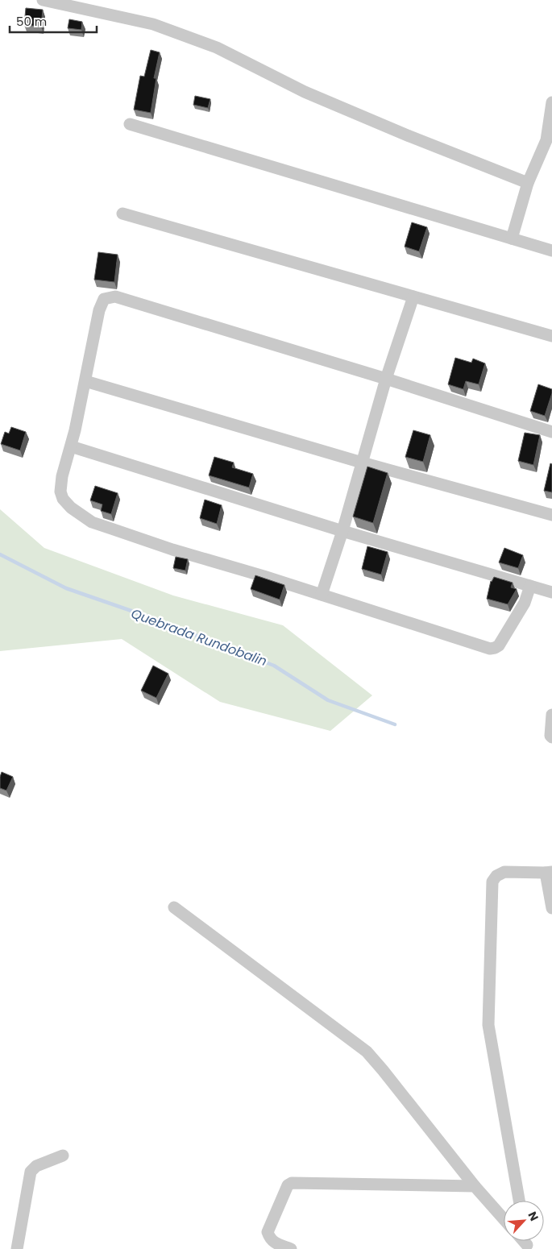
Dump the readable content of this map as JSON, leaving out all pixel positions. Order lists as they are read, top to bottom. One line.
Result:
{"water":["Quebrada Rundobalin"],"scale_bar":"50 m","north":"top right"}
